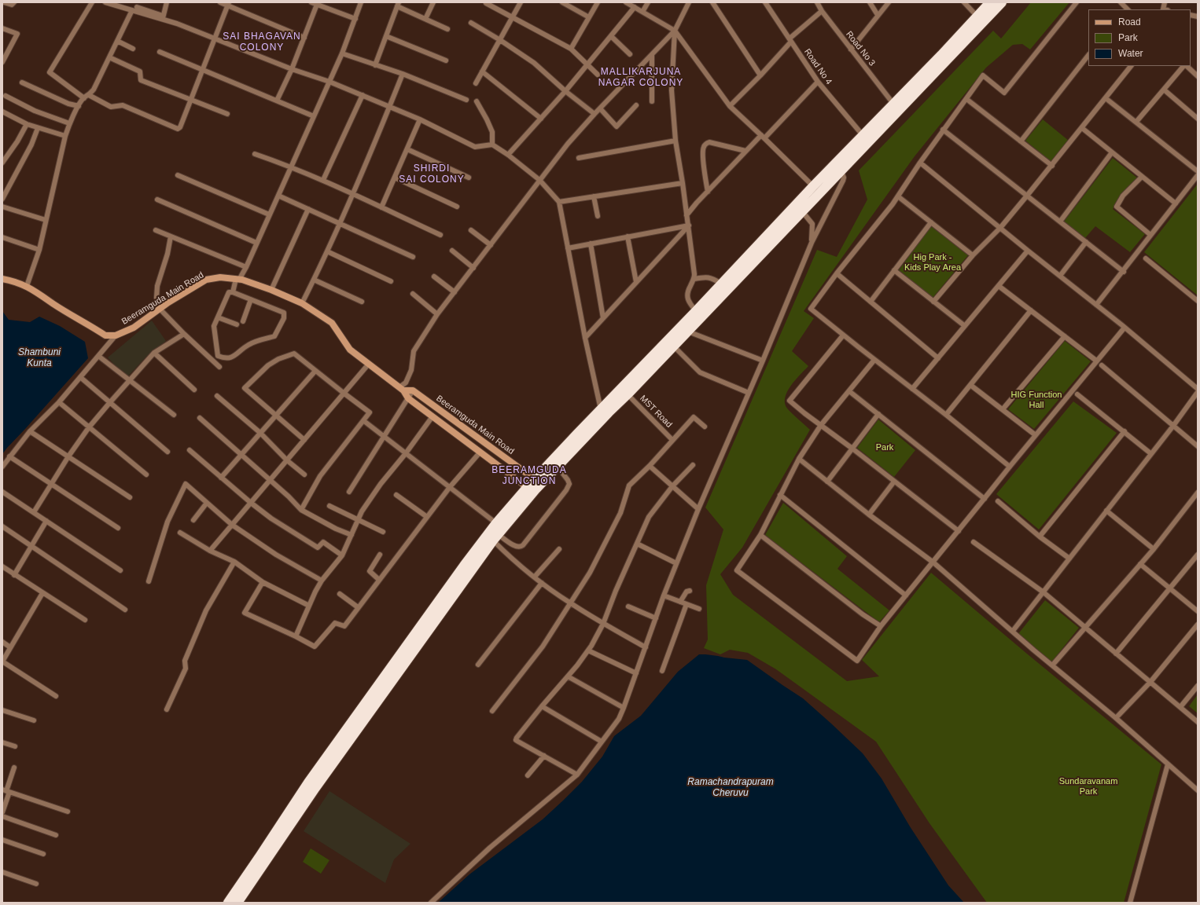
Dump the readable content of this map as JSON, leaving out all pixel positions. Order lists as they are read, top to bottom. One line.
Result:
{"streets":{"main road":["Beeramguda Main Road"],"street":["Road No 3","Road No 4","MST Road"]},"districts":["SAI BHAGAVAN COLONY","MALLIKARJUNA NAGAR COLONY","SHIRDI SAI COLONY","BEERAMGUDA JUNCTION"],"water":["Shambuni Kunta","Ramachandrapuram Cheruvu"],"parks":["Hig Park - Kids Play Area","HIG Function Hall","Park","Sundaravanam Park"],"legend":["Road","Park","Water"]}
